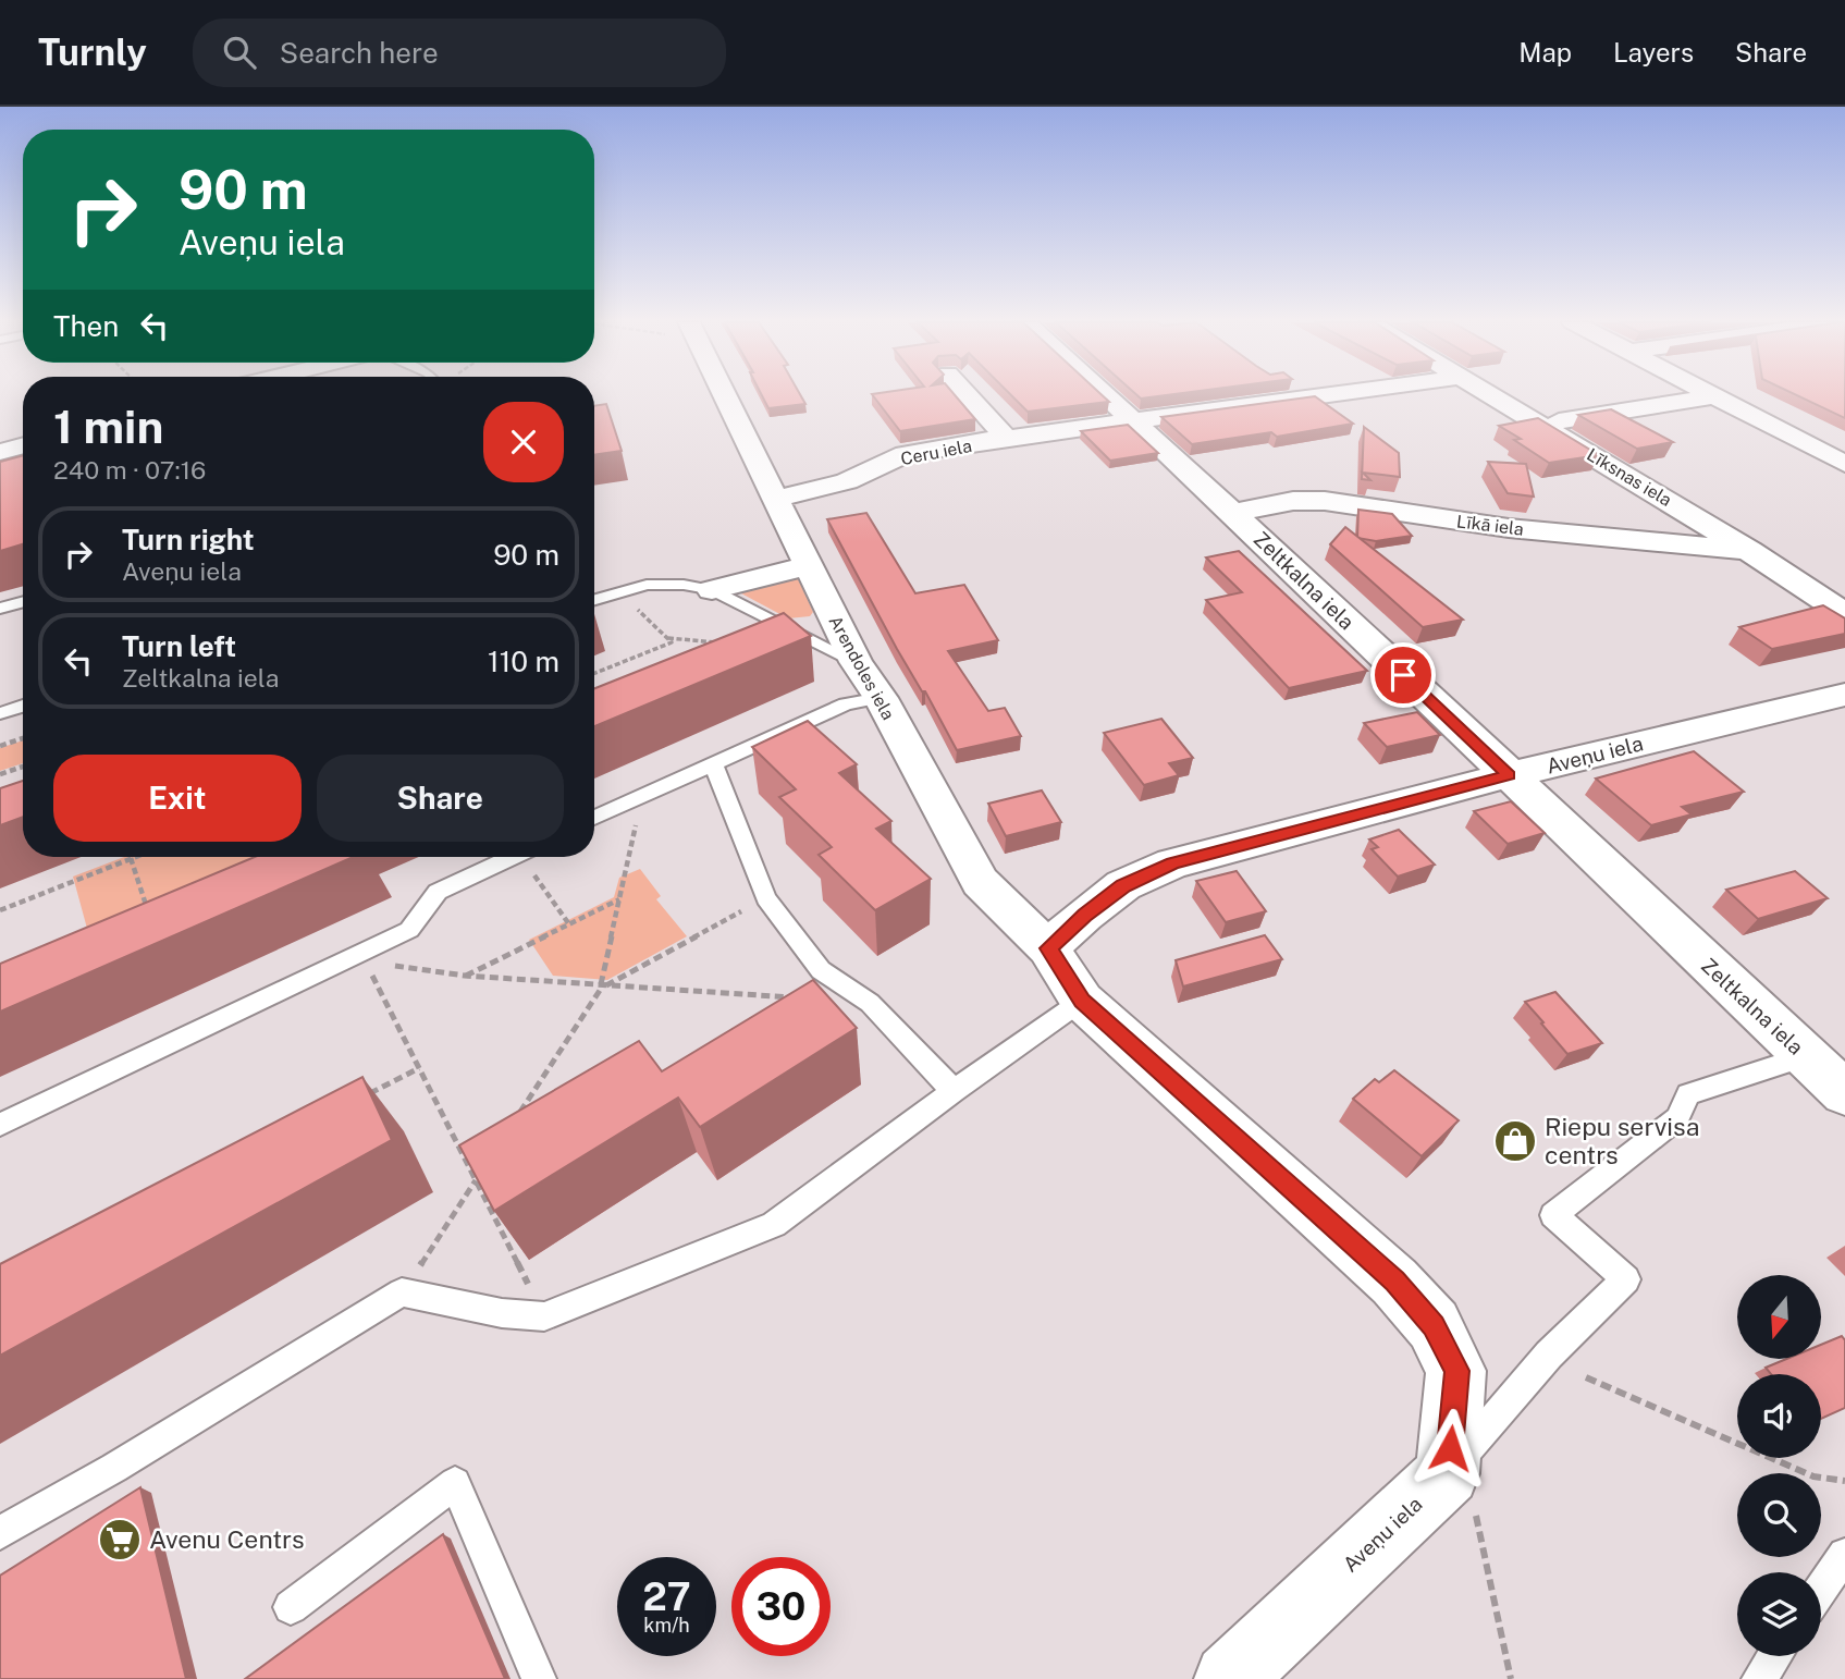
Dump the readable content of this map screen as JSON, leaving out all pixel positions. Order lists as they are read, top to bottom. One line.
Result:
{"streets":{"street":["Ceru iela","Līksnas iela","Līkā iela","Zeltkalna iela","Arendoles iela","Aveņu iela"]},"crossings":[["Ceru iela","Zeltkalna iela"],["Ceru iela","Arendoles iela"],["Līksnas iela","Līkā iela"],["Līkā iela","Zeltkalna iela"],["Zeltkalna iela","Aveņu iela"],["Arendoles iela","Aveņu iela"]],"places":{"shop":["Riepu servisa centrs"],"supermarket":["Avenu Centrs"]},"north":"bottom","page":{"header":"Turnly","search":"Search here","nav":["Map","Layers","Share"],"turn":["90 m","Aveņu iela"],"then":"Then","heading":["1 min","240 m · 07:16"],"list":[{"name":"Turn right","note":"Aveņu iela","value":"90 m"},{"name":"Turn left","note":"Zeltkalna iela","value":"110 m"}],"buttons":["Exit","Share"],"speed":"27 km/h","limit":"30"}}
